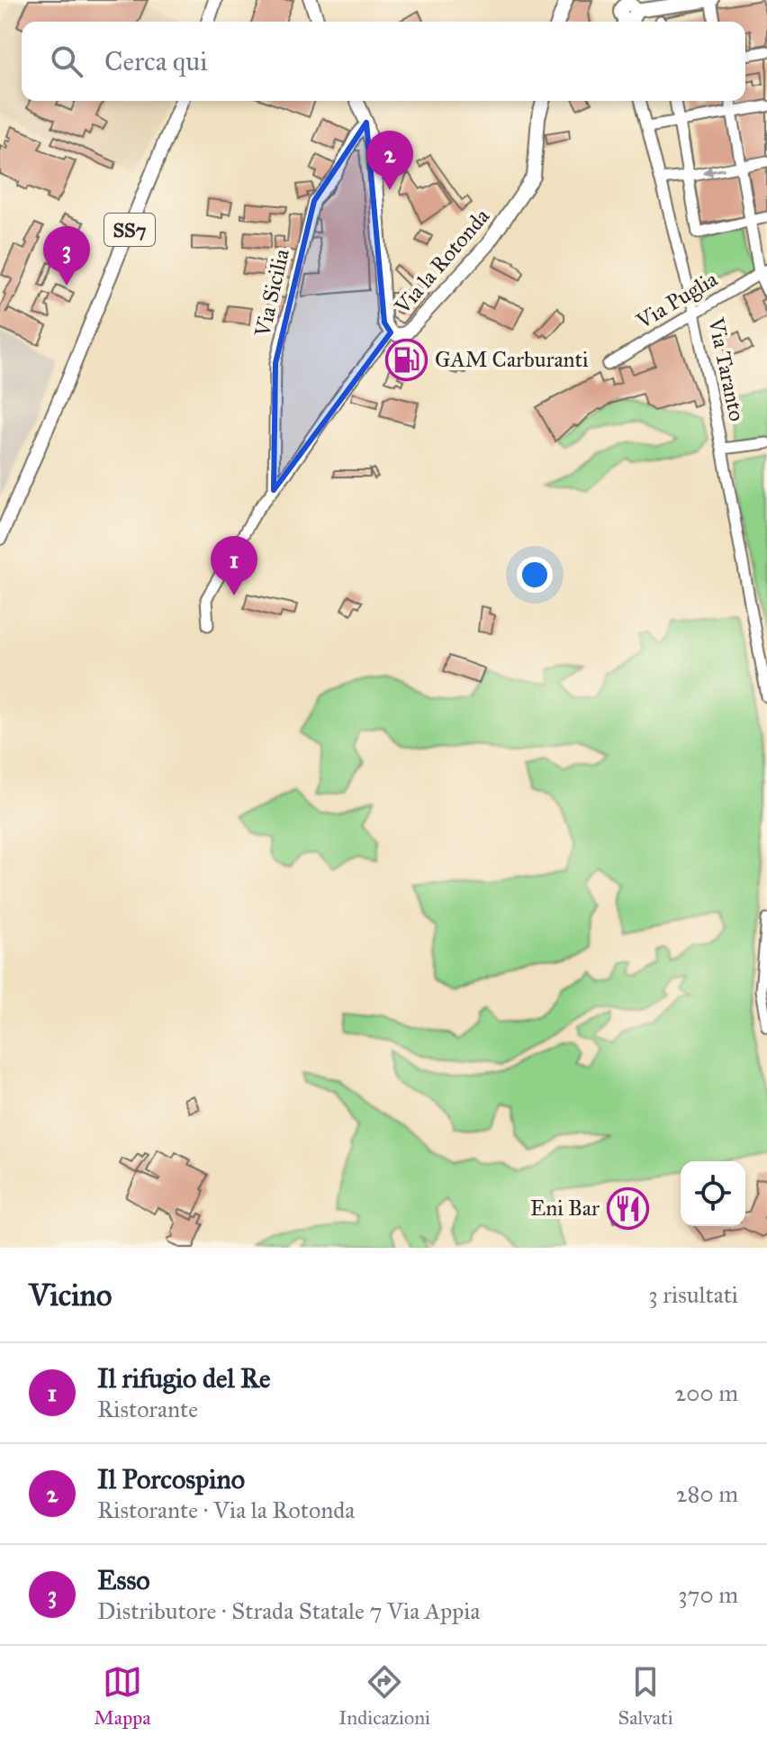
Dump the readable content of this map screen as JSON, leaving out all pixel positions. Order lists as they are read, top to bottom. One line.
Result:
{"streets":{"main road":["SS7","Via la Rotonda"],"street":["Via Sicilia","Via Puglia","Via Taranto"]},"crossings":[["Via la Rotonda","Via Sicilia"],["Via Puglia","Via Taranto"]],"places":{"fuel station":["GAM Carburanti"],"restaurant":["Eni Bar"]},"page":{"search":"Cerca qui","pins":["2","3","1"],"heading":["Vicino","3 risultati"],"list":[{"mark":"1","name":"Il rifugio del Re","note":"Ristorante","value":"200 m"},{"mark":"2","name":"Il Porcospino","note":"Ristorante · Via la Rotonda","value":"280 m"},{"mark":"3","name":"Esso","note":"Distributore · Strada Statale 7 Via Appia","value":"370 m"}],"nav":["Mappa","Indicazioni","Salvati"]}}
